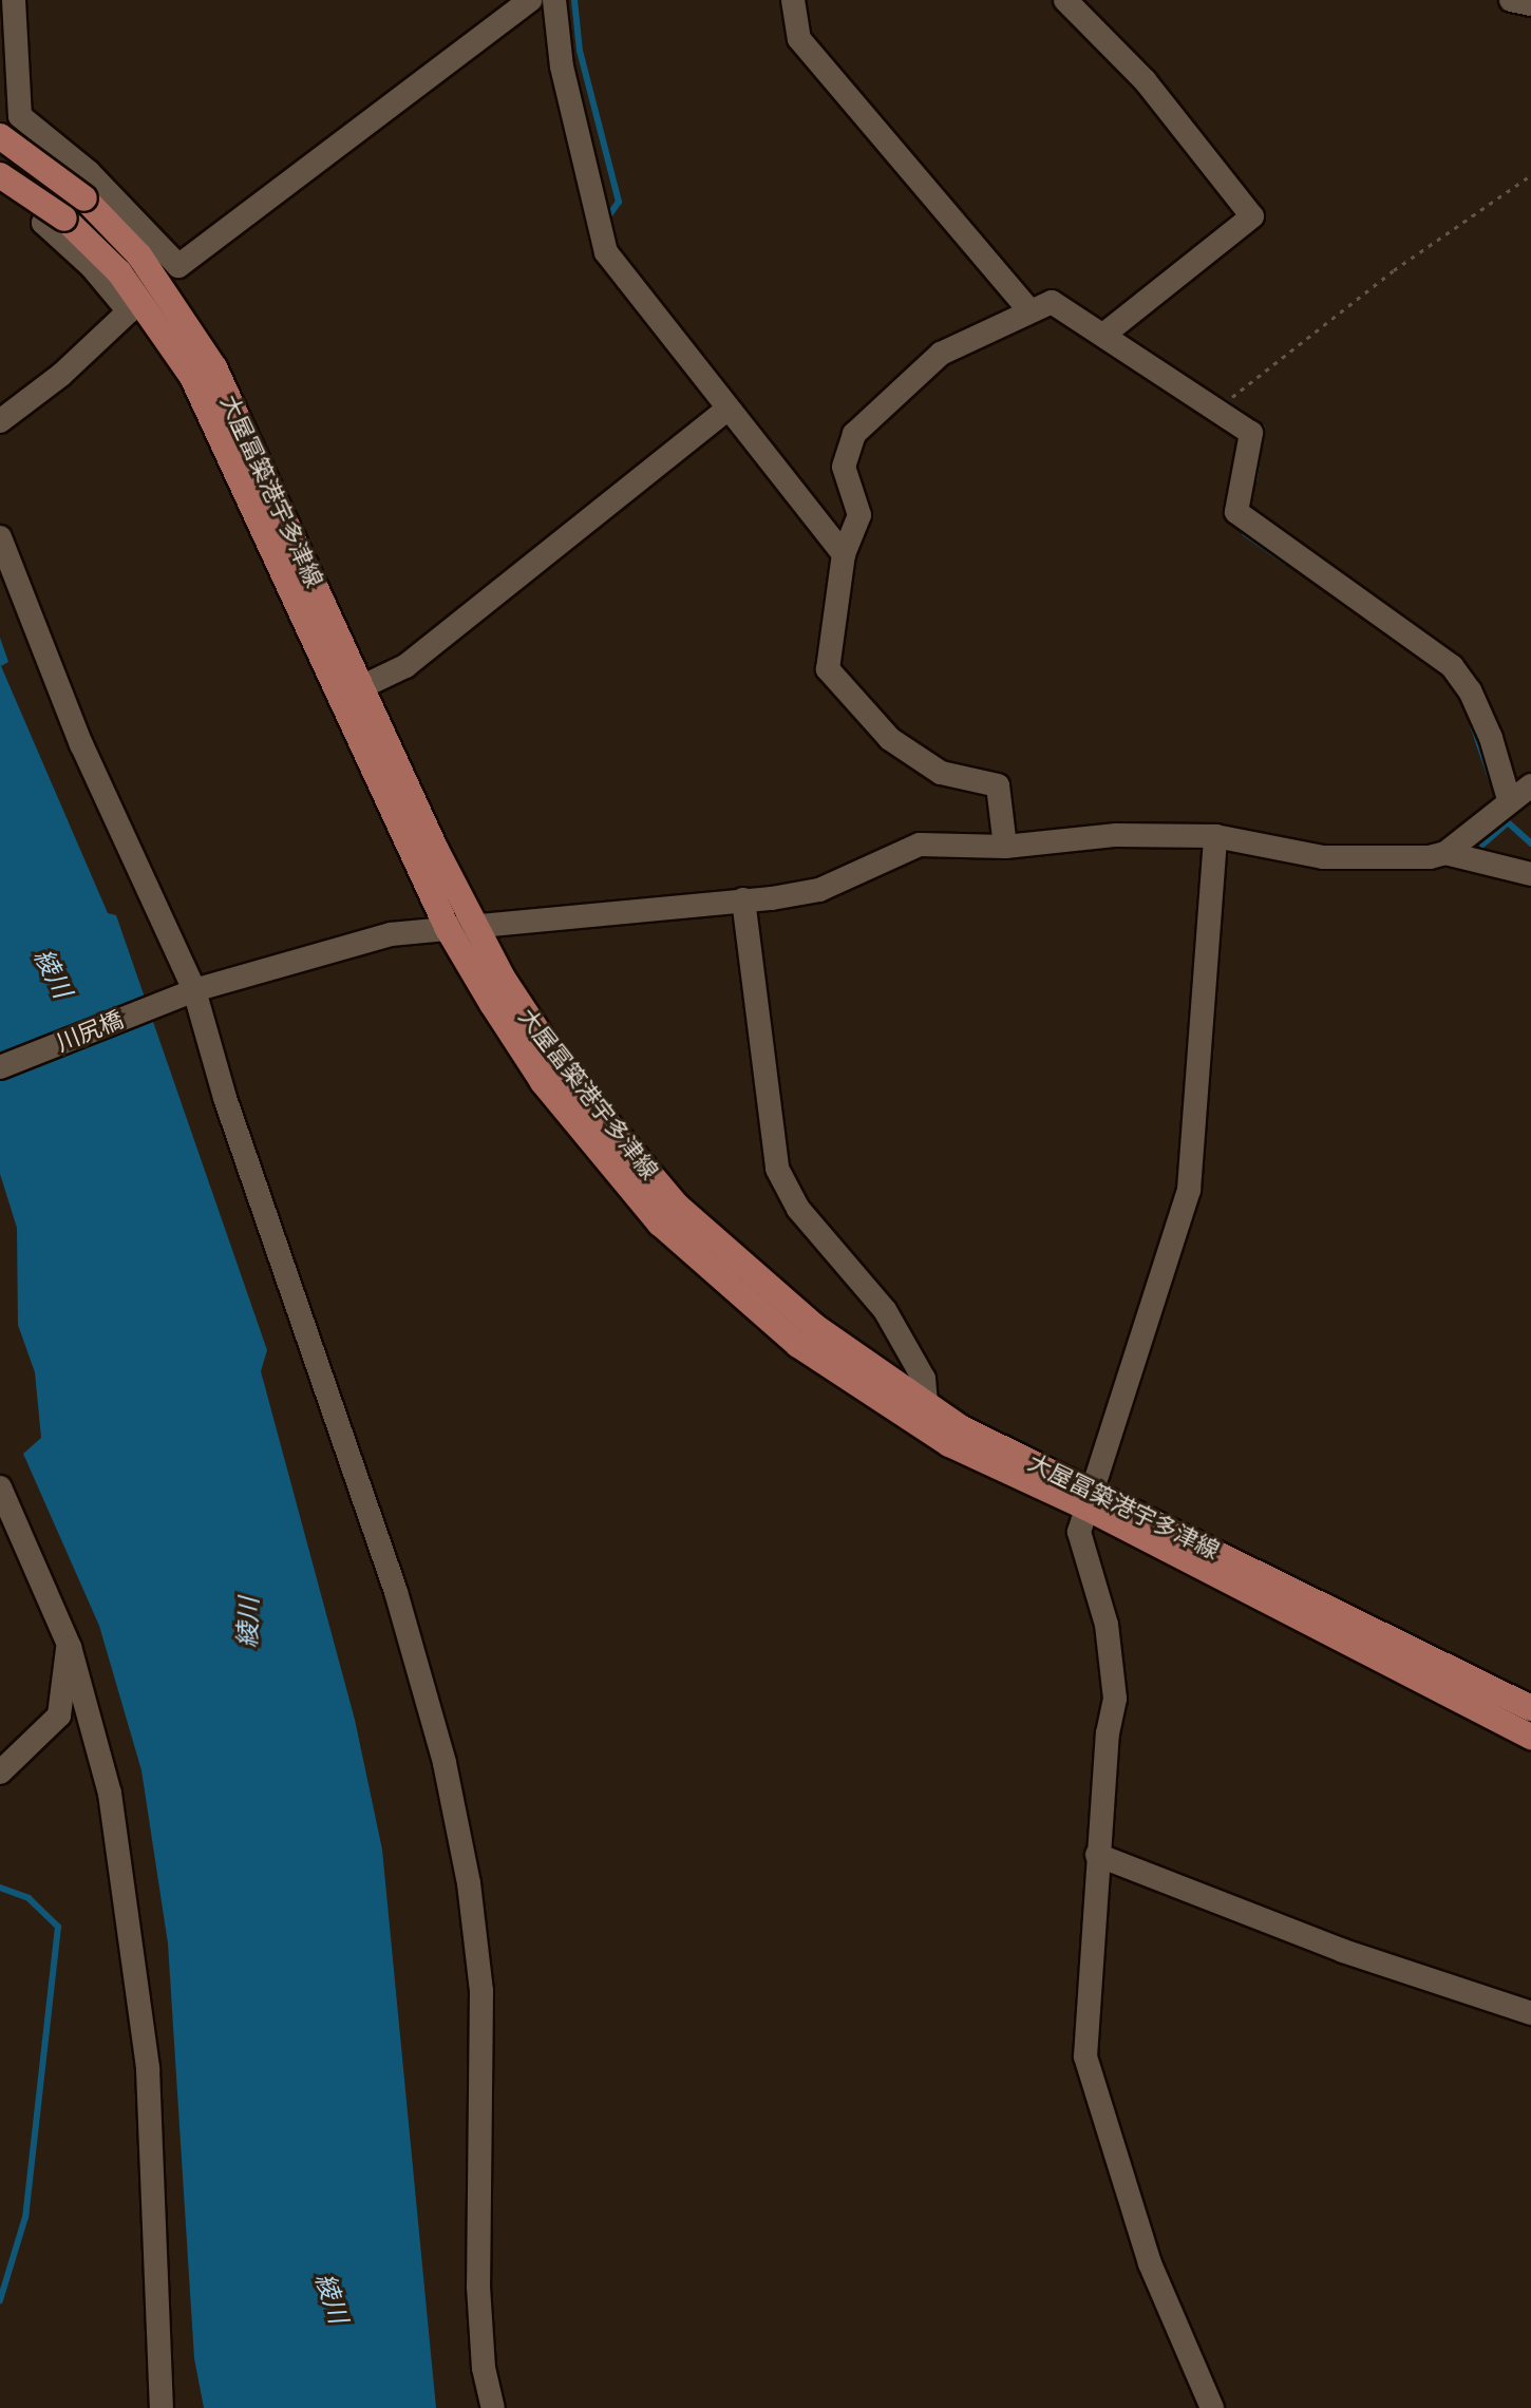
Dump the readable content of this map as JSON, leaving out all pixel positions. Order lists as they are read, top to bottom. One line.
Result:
{"streets":{"main road":["大屋冨築港宇多津線"],"street":["川尻橋"]},"crossings":[["大屋冨築港宇多津線","川尻橋"]],"water":["綾川"]}
